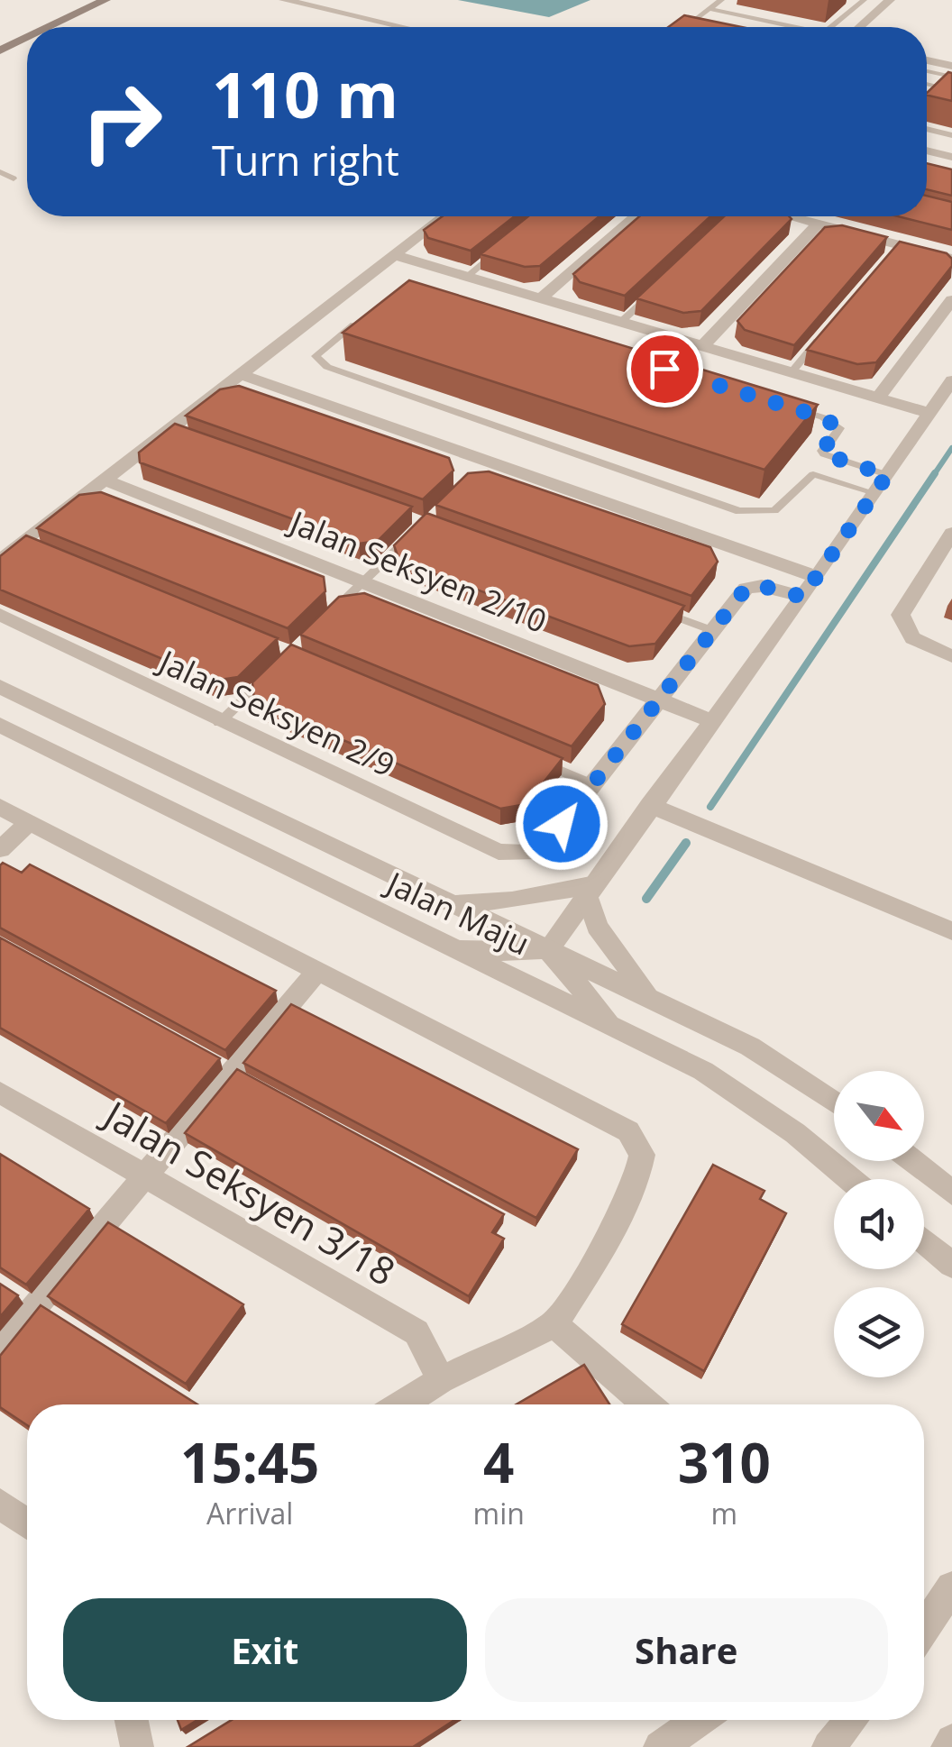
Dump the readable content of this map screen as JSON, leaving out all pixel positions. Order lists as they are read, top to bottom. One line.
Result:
{"streets":{"street":["Jalan Seksyen 2/10","Jalan Seksyen 2/9","Jalan Maju","Jalan Seksyen 3/18"]},"north":"bottom right","page":{"turn":["110 m","Turn right"],"eta":["15:45","Arrival","4","min","310","m"],"buttons":["Exit","Share"]}}
